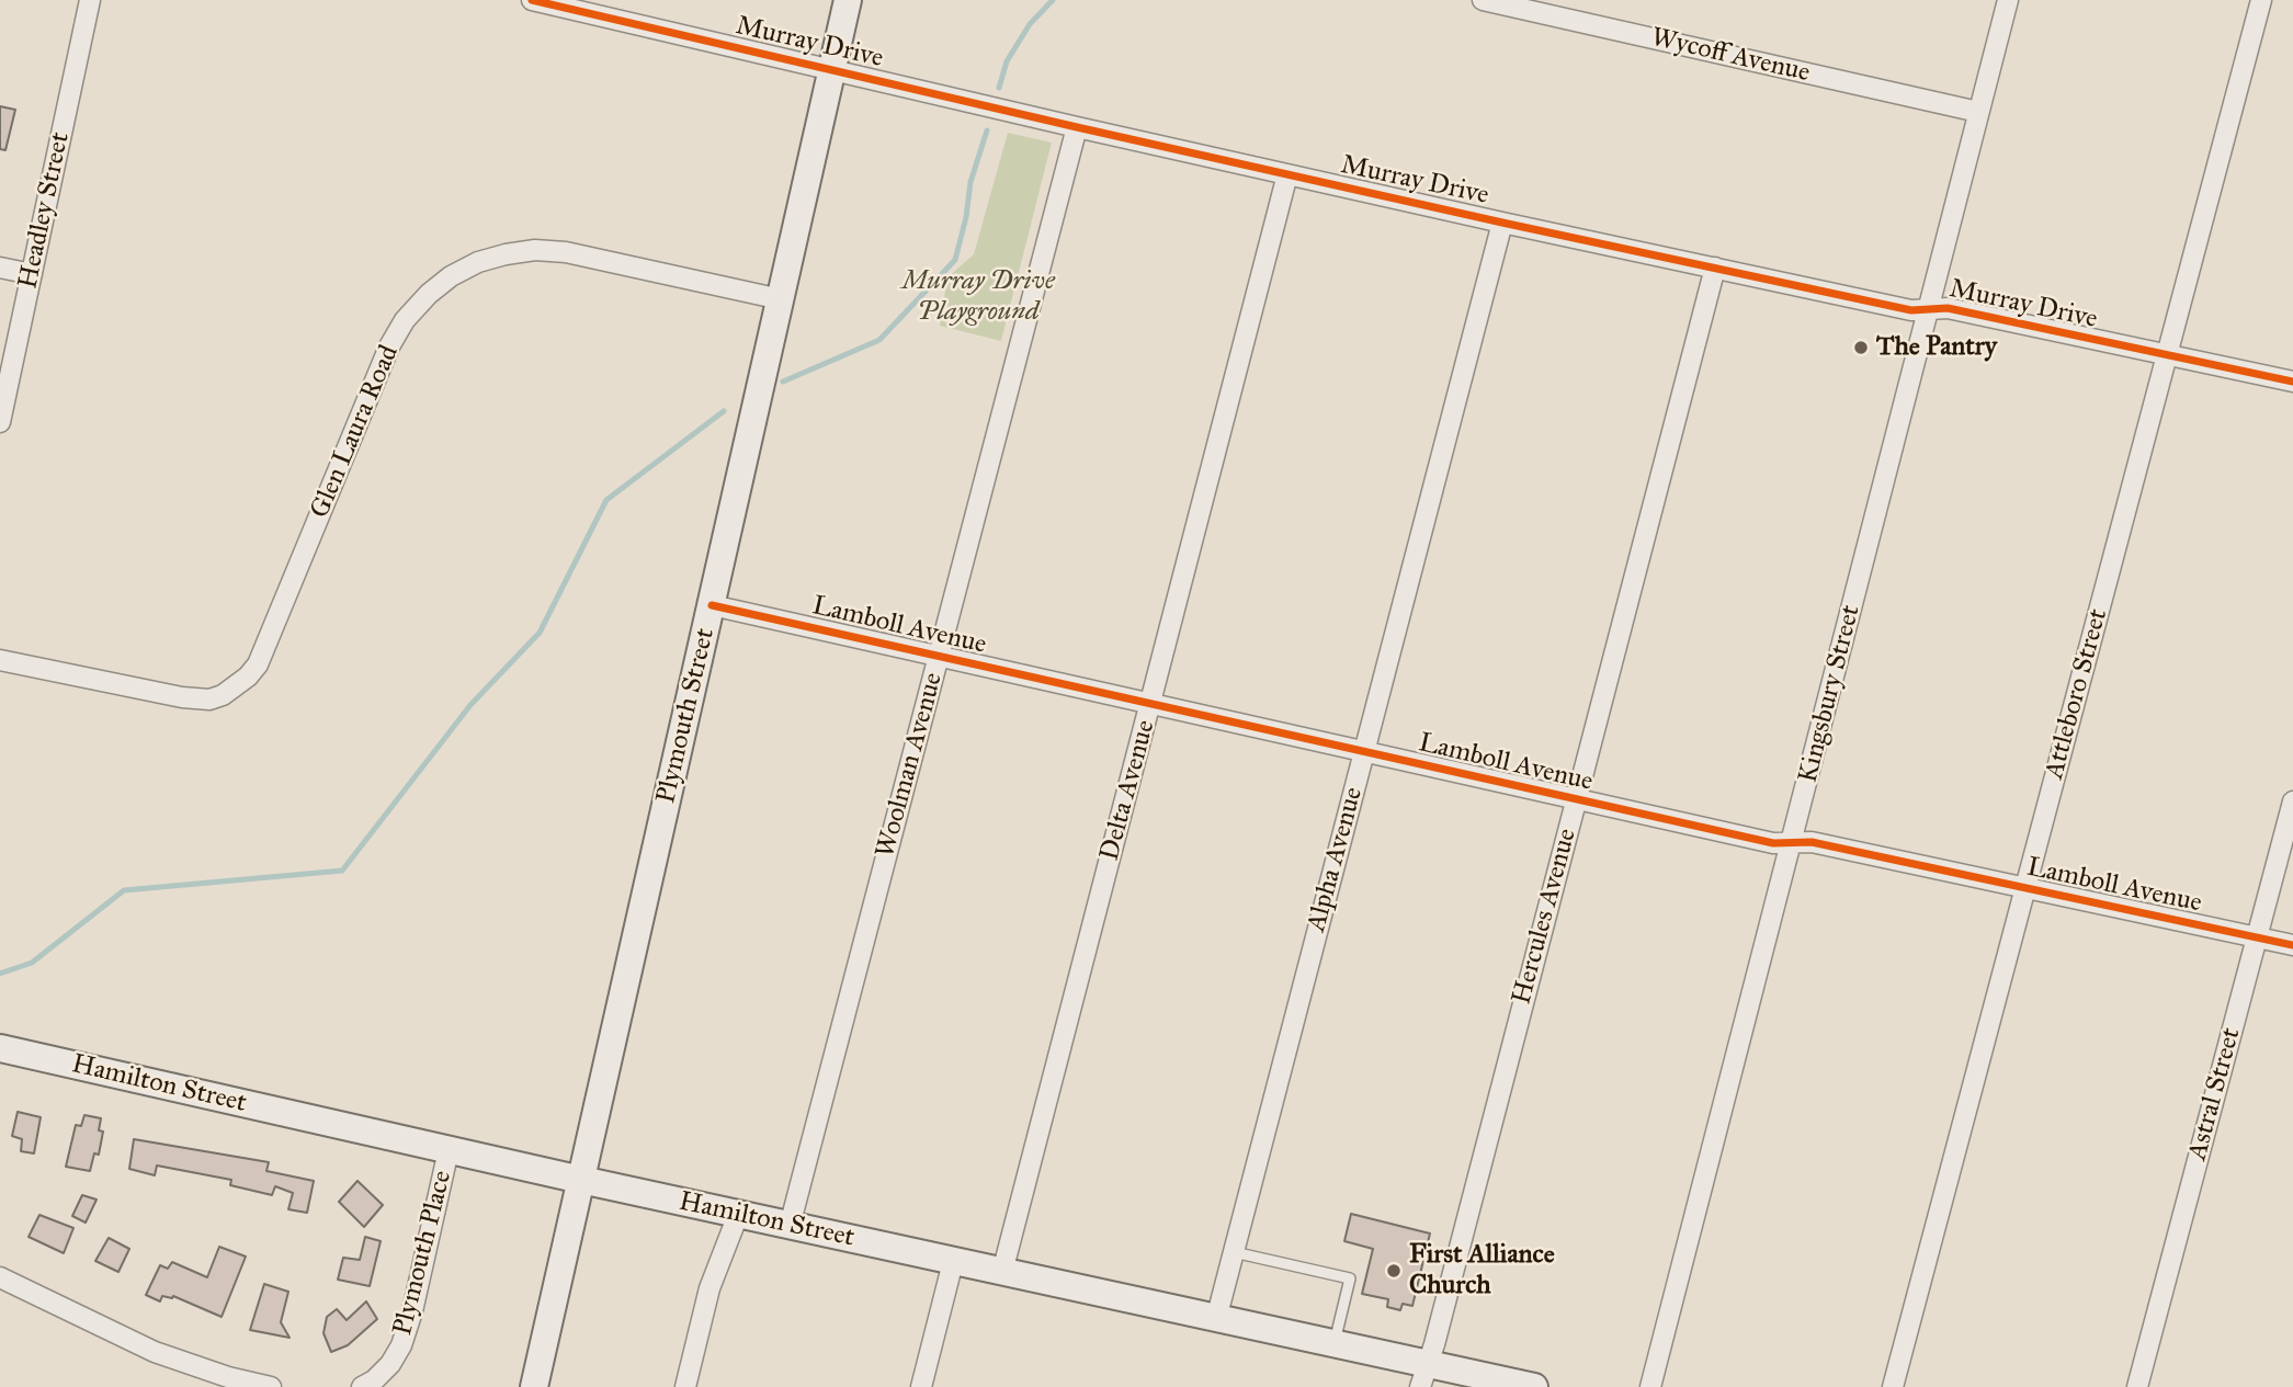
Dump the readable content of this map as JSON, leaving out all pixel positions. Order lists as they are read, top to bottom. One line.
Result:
{"streets":{"street":["Murray Drive","Wycoff Avenue","Headley Street","Glen Laura Road","Lamboll Avenue","Kingsbury Street","Attleboro Street","Plymouth Street","Woolman Avenue","Delta Avenue","Alpha Avenue","Hercules Avenue","Hamilton Street","Astral Street","Plymouth Place"]},"crossings":[["Murray Drive","Kingsbury Street"],["Murray Drive","Attleboro Street"],["Murray Drive","Plymouth Street"],["Murray Drive","Woolman Avenue"],["Murray Drive","Delta Avenue"],["Murray Drive","Alpha Avenue"],["Murray Drive","Hercules Avenue"],["Wycoff Avenue","Kingsbury Street"],["Glen Laura Road","Plymouth Street"],["Lamboll Avenue","Kingsbury Street"],["Lamboll Avenue","Attleboro Street"],["Lamboll Avenue","Plymouth Street"],["Lamboll Avenue","Woolman Avenue"],["Lamboll Avenue","Delta Avenue"],["Lamboll Avenue","Alpha Avenue"],["Lamboll Avenue","Hercules Avenue"],["Lamboll Avenue","Astral Street"],["Plymouth Street","Hamilton Street"],["Woolman Avenue","Hamilton Street"],["Delta Avenue","Hamilton Street"],["Alpha Avenue","Hamilton Street"],["Hercules Avenue","Hamilton Street"],["Hamilton Street","Plymouth Place"]],"parks":["Murray Drive Playground"],"places":["The Pantry","First Alliance Church"]}
